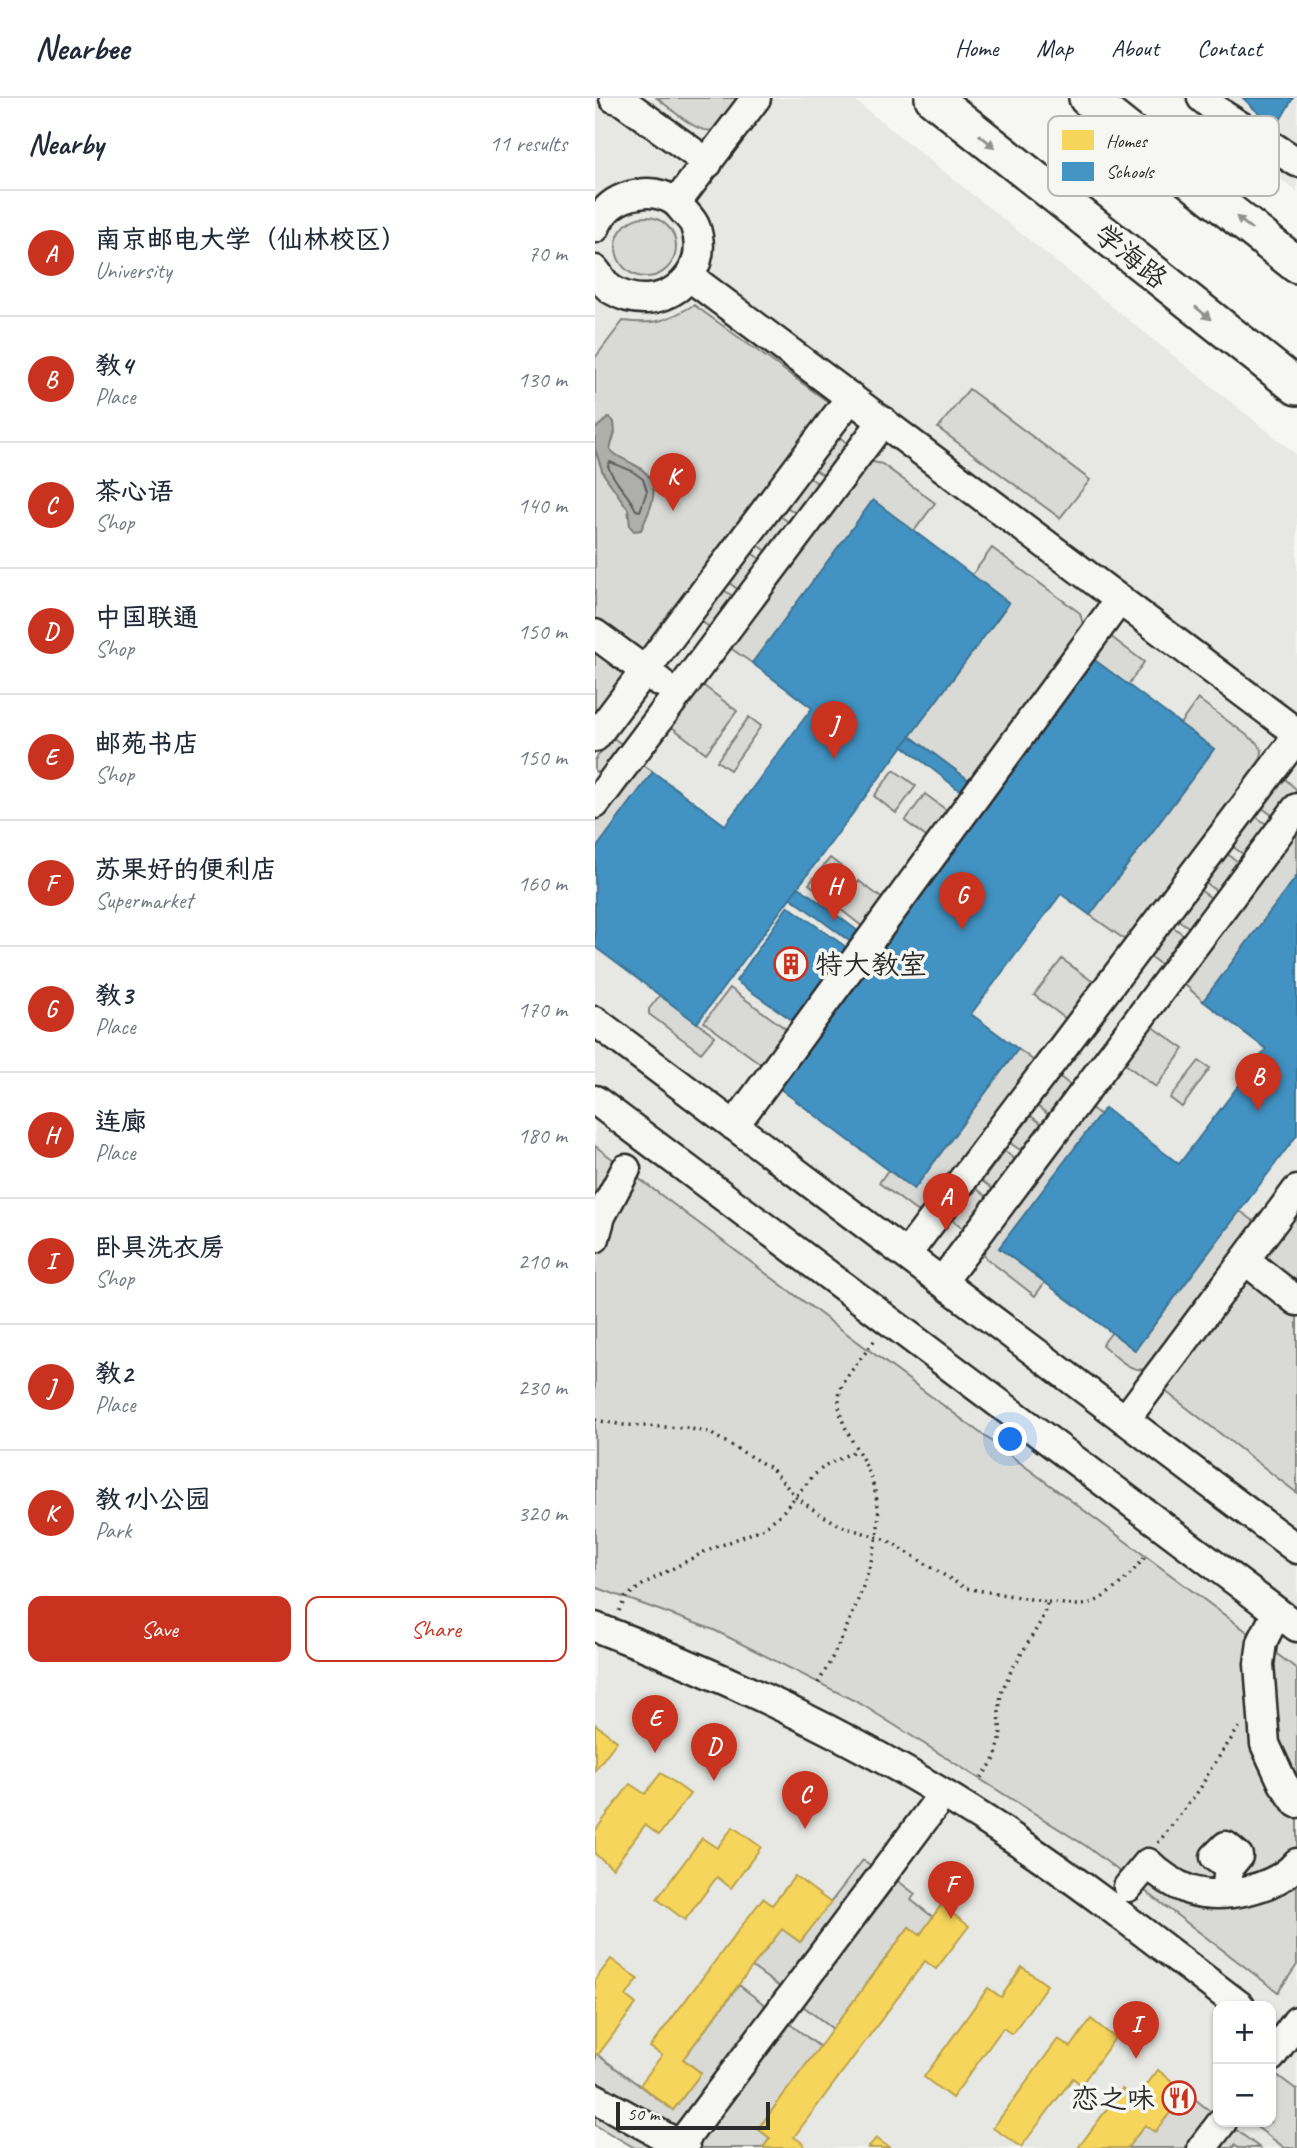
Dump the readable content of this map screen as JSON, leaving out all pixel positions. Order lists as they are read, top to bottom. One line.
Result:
{"streets":{"main road":["学海路"]},"places":{"building":["特大教室"],"restaurant":["恋之味"]},"legend":["Homes","Schools"],"scale_bar":"50 m","page":{"header":"Nearbee","nav":["Home","Map","About","Contact"],"heading":["Nearby","11 results"],"list":[{"mark":"A","name":"南京邮电大学（仙林校区）","note":"University","value":"70 m"},{"mark":"B","name":"教4","note":"Place","value":"130 m"},{"mark":"C","name":"茶心语","note":"Shop","value":"140 m"},{"mark":"D","name":"中国联通","note":"Shop","value":"150 m"},{"mark":"E","name":"邮苑书店","note":"Shop","value":"150 m"},{"mark":"F","name":"苏果好的便利店","note":"Supermarket","value":"160 m"},{"mark":"G","name":"教3","note":"Place","value":"170 m"},{"mark":"H","name":"连廊","note":"Place","value":"180 m"},{"mark":"I","name":"卧具洗衣房","note":"Shop","value":"210 m"},{"mark":"J","name":"教2","note":"Place","value":"230 m"},{"mark":"K","name":"教1小公园","note":"Park","value":"320 m"}],"pins":["K","J","H","G","B","A","E","D","C","F","I"],"buttons":["Save","Share"],"map_buttons":["+","−"],"scale":"50 m"}}
